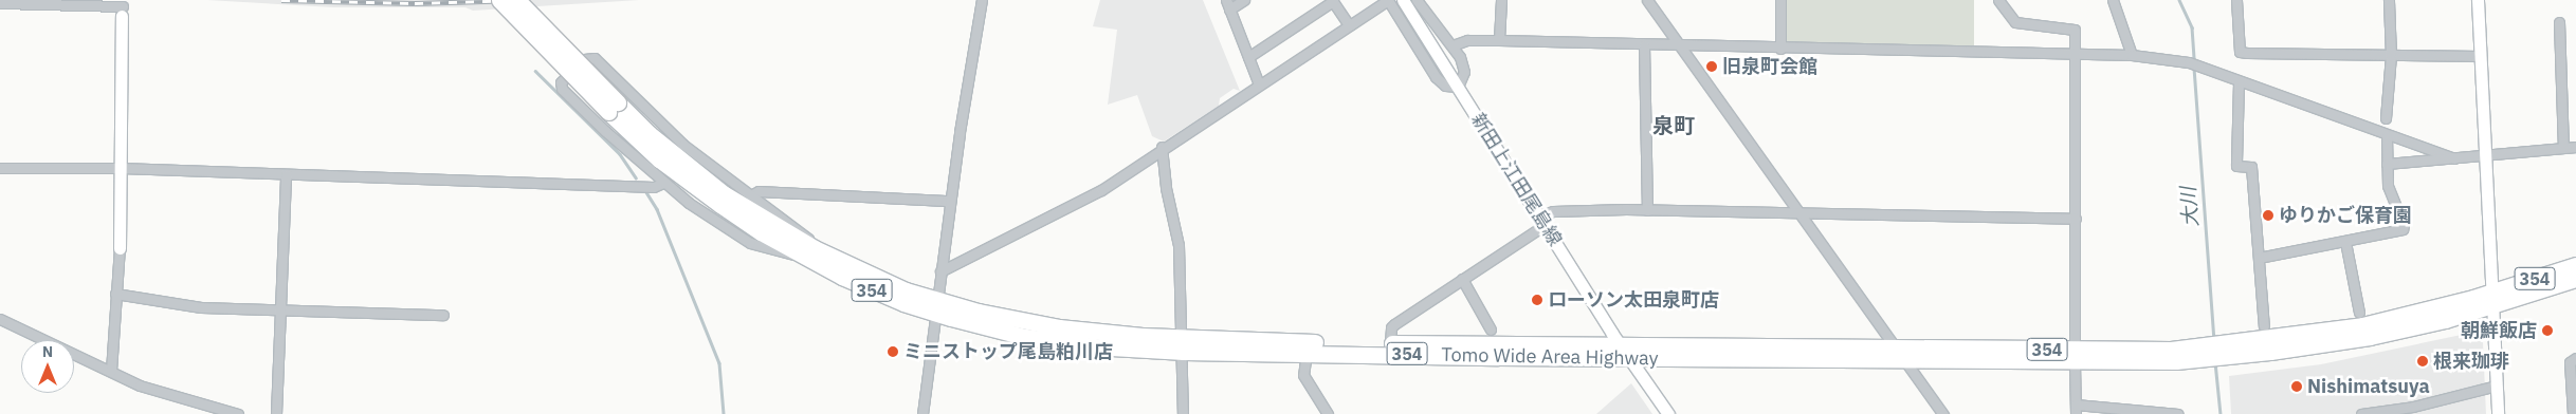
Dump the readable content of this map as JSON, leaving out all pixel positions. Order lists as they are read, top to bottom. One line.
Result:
{"streets":{"highway":["354","Tomo Wide Area Highway"],"street":["新田上江田尾島線"]},"crossings":[["新田上江田尾島線","Tomo Wide Area Highway"]],"districts":["泉町"],"water":["大川"],"places":["旧泉町会館","ゆりかご保育園","ローソン太田泉町店","朝鮮飯店","ミニストップ尾島粕川店","根来珈琲","Nishimatsuya"],"north":"top"}
